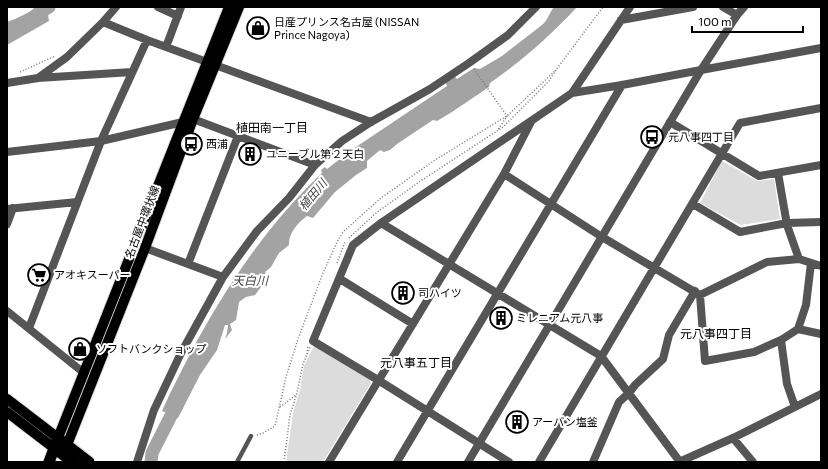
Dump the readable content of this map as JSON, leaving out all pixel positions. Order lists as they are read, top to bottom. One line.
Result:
{"streets":{"main road":["名古屋中環状線"]},"districts":["植田南一丁目","元八事四丁目","元八事五丁目"],"water":["植田川","天白川"],"places":{"shop":["日産プリンス名古屋 (NISSAN Prince Nagoya)","ソフトバンクショップ"],"bus stop":["元八事四丁目","西浦"],"building":["ユニーブル第２天白","司ハイツ","ミレニアム元八事","アーバン塩釜"],"supermarket":["アオキスーパー"]},"scale_bar":"100 m"}
